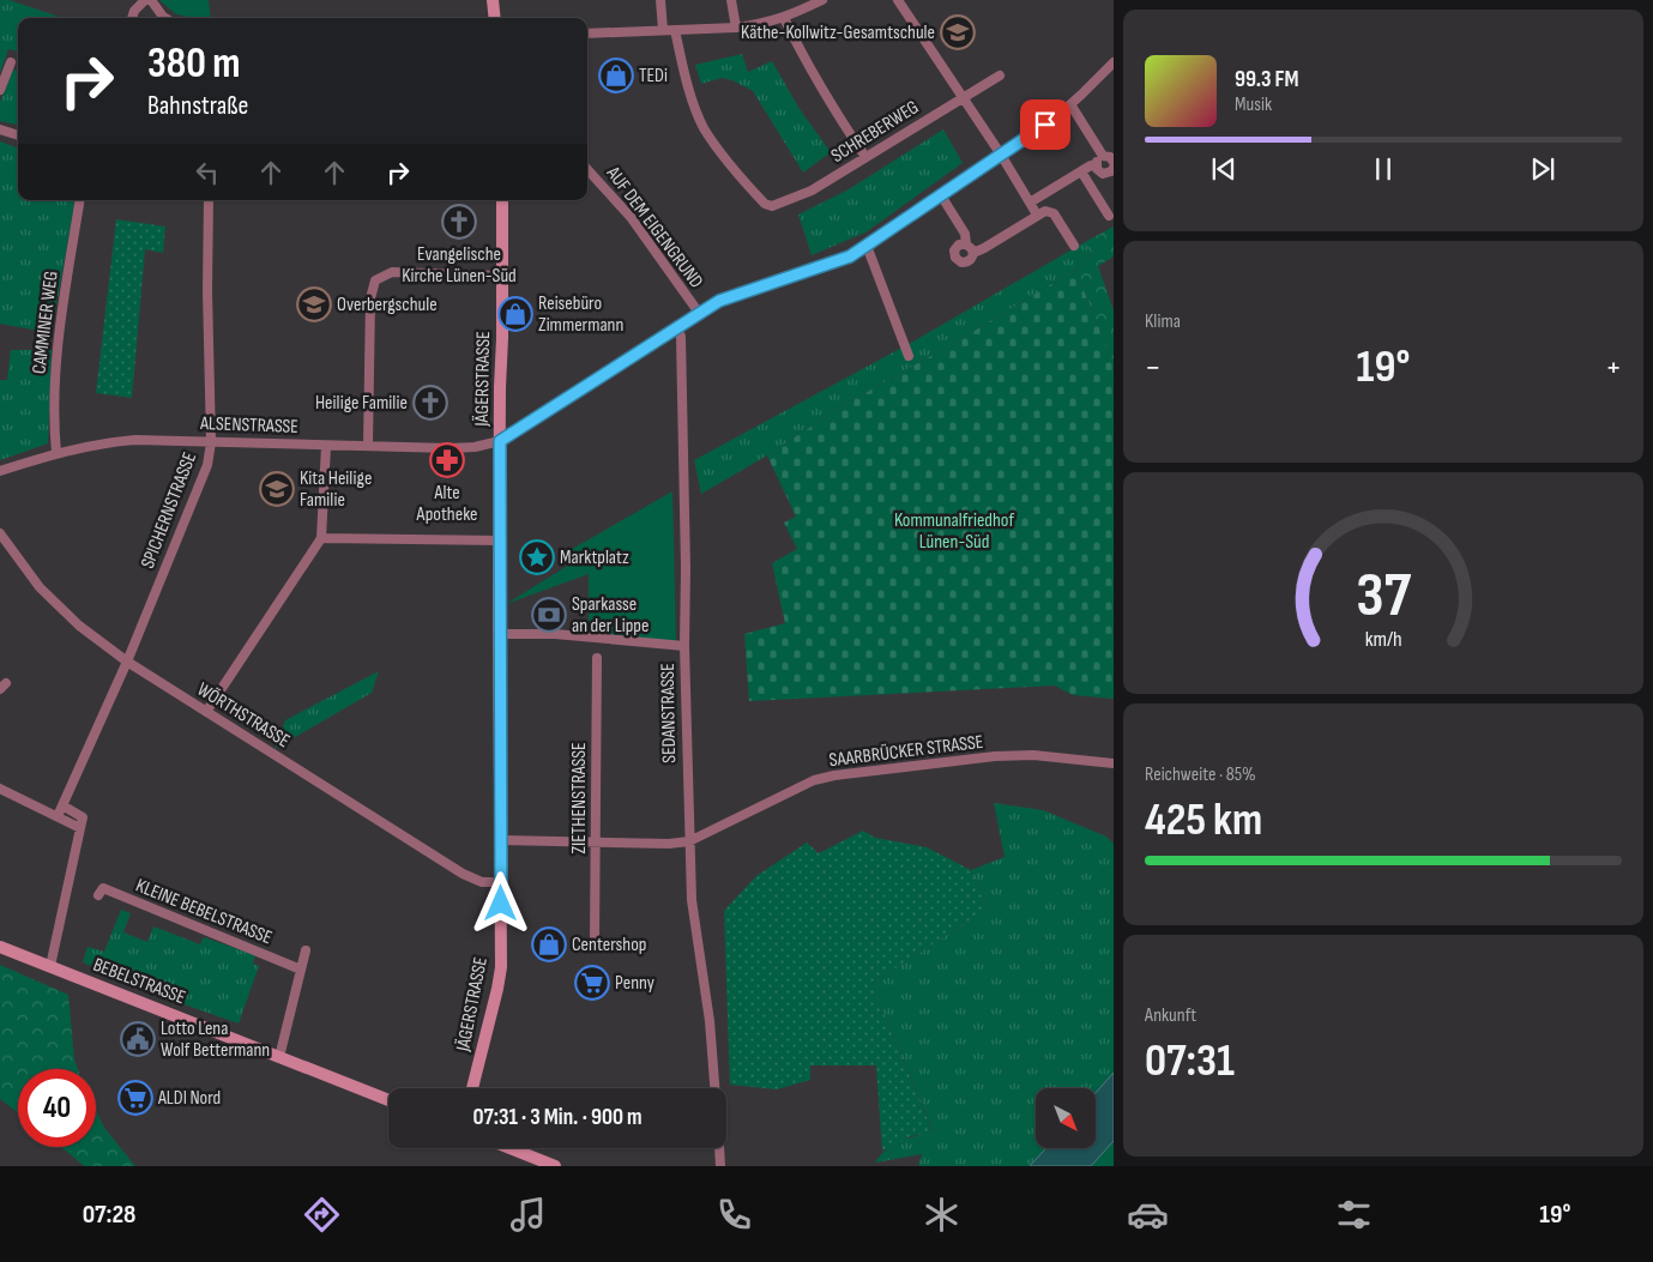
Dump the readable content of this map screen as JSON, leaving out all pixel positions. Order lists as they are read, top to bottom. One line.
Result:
{"streets":{"street":["SCHREBERWEG","AUF DEM EIGENGRUND","CAMMINER WEG","JÄGERSTRASSE","ALSENSTRASSE","SPICHERNSTRASSE","SEDANSTRASSE","WÖRTHSTRASSE","SAARBRÜCKER STRASSE","ZIETHENSTRASSE","KLEINE BEBELSTRASSE","BEBELSTRASSE"]},"crossings":[["CAMMINER WEG","ALSENSTRASSE"],["JÄGERSTRASSE","ALSENSTRASSE"],["JÄGERSTRASSE","WÖRTHSTRASSE"],["JÄGERSTRASSE","SAARBRÜCKER STRASSE"],["ALSENSTRASSE","SPICHERNSTRASSE"],["SPICHERNSTRASSE","WÖRTHSTRASSE"],["SEDANSTRASSE","SAARBRÜCKER STRASSE"],["SAARBRÜCKER STRASSE","ZIETHENSTRASSE"]],"parks":["Kommunalfriedhof Lünen-Süd"],"places":{"school or university":["Käthe-Kollwitz-Gesamtschule","Overbergschule","Kita Heilige Familie"],"shop":["TEDi","Reisebüro Zimmermann","Centershop"],"church":["Evangelische Kirche Lünen-Süd","Heilige Familie"],"pharmacy":["Alte Apotheke"],"place":["Marktplatz"],"bank":["Sparkasse an der Lippe"],"supermarket":["Penny","ALDI Nord"],"public building":["Lotto Lena Wolf Bettermann"]},"north":"bottom right","page":{"turn":["380 m","Bahnstraße"],"song":["99.3 FM","Musik"],"tile":["Klima",["Reichweite · 85%","425 km"],["Ankunft","07:31"]],"heat":["−","19°","+"],"limit":"40","trip":"07:31 · 3 Min. · 900 m","tabs":["07:28","19°"],"gauge":["37","km/h"]}}
